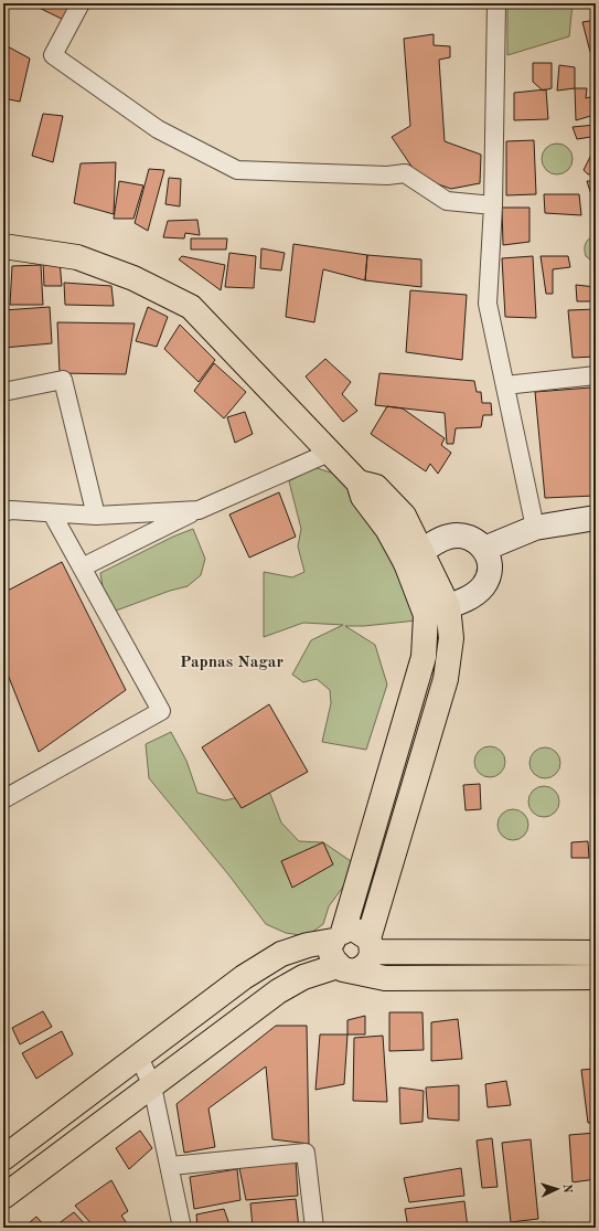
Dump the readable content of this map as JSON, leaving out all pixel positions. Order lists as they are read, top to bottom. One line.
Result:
{"districts":["Papnas Nagar"],"north":"right"}
